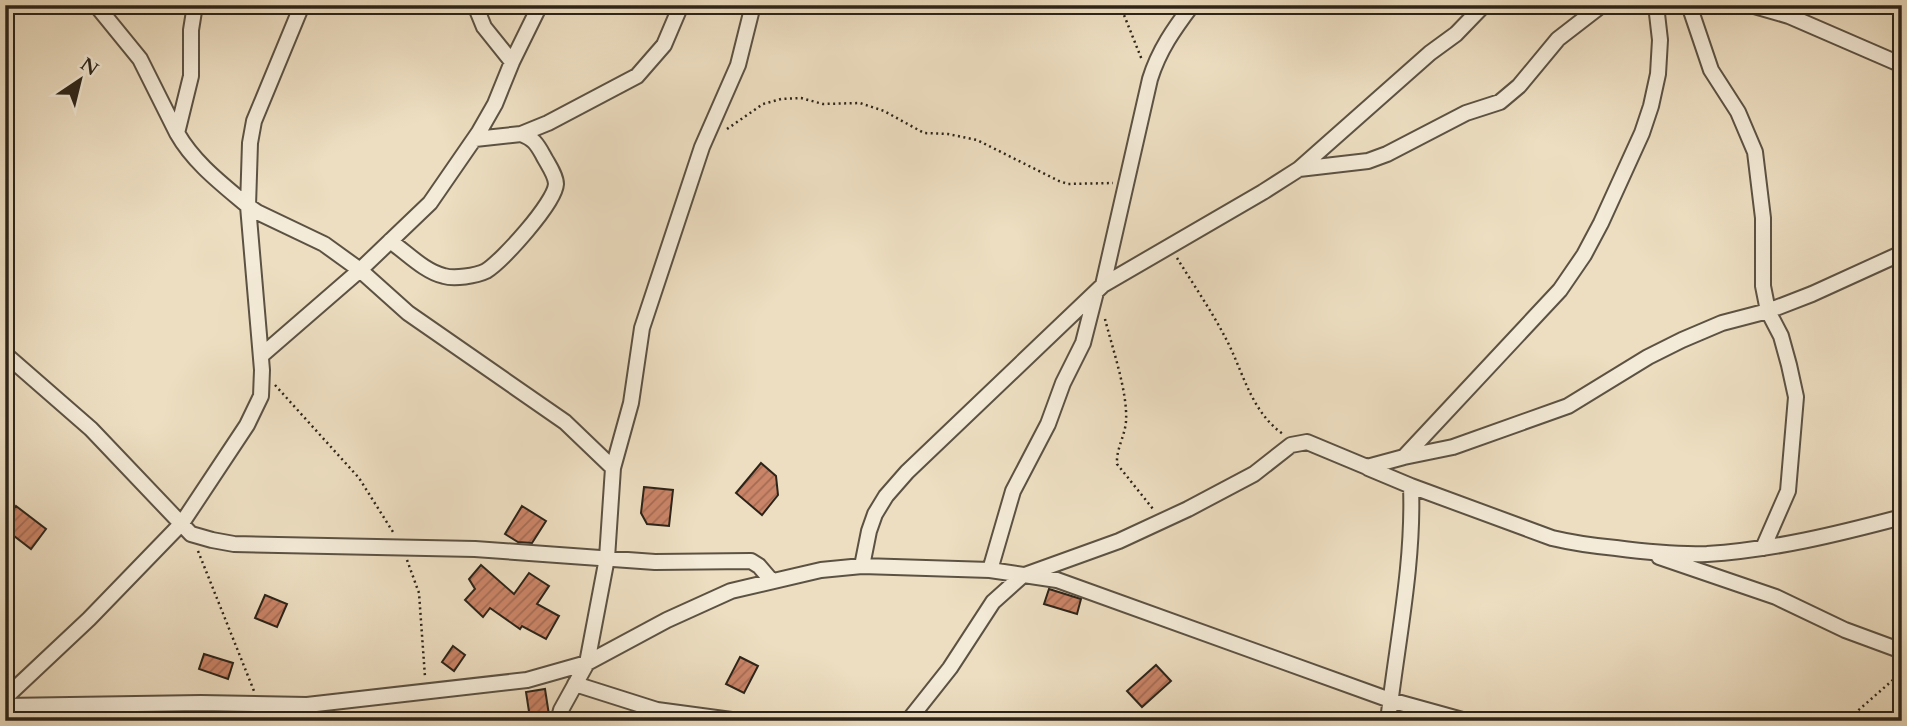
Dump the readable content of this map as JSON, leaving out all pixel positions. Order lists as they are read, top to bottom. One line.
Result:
{"north":"top right"}
